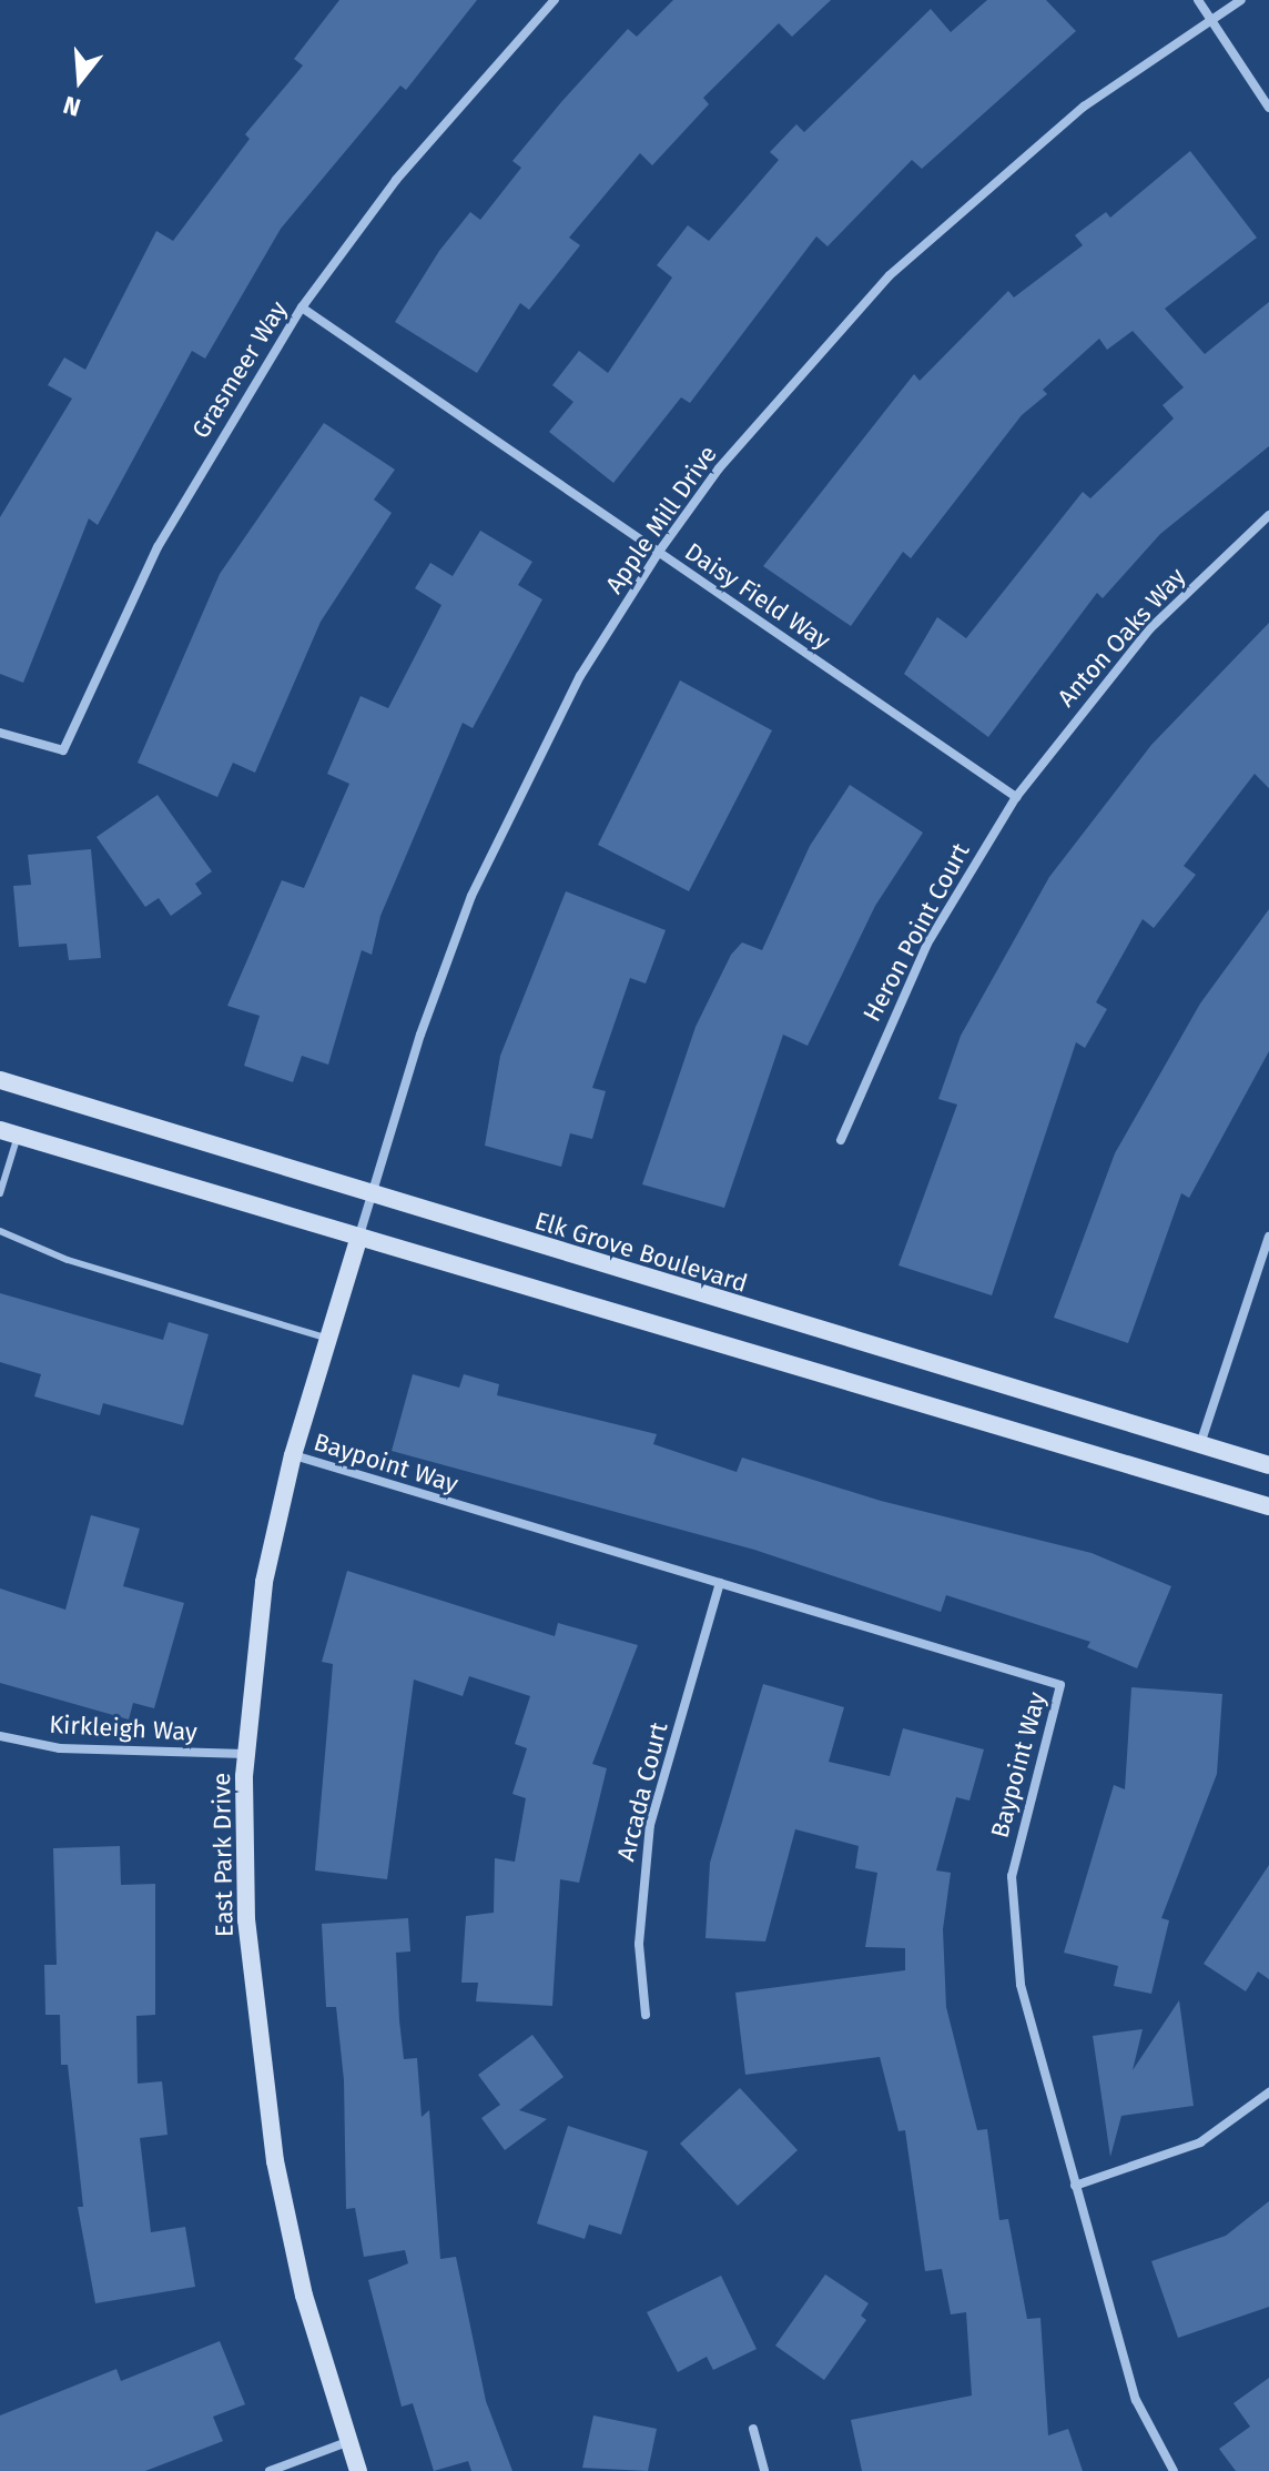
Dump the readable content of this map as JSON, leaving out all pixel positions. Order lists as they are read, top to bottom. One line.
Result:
{"streets":{"main road":["Elk Grove Boulevard","East Park Drive"],"street":["Grasmeer Way","Apple Mill Drive","Daisy Field Way","Anton Oaks Way","Heron Point Court","Baypoint Way","Kirkleigh Way","Arcada Court"]},"crossings":[["Grasmeer Way","Daisy Field Way"],["Apple Mill Drive","Daisy Field Way"],["Apple Mill Drive","Elk Grove Boulevard"],["Apple Mill Drive","East Park Drive"],["Daisy Field Way","Anton Oaks Way"],["Daisy Field Way","Heron Point Court"],["Anton Oaks Way","Heron Point Court"],["Baypoint Way","Arcada Court"],["Baypoint Way","East Park Drive"],["Kirkleigh Way","East Park Drive"]],"north":"bottom"}
